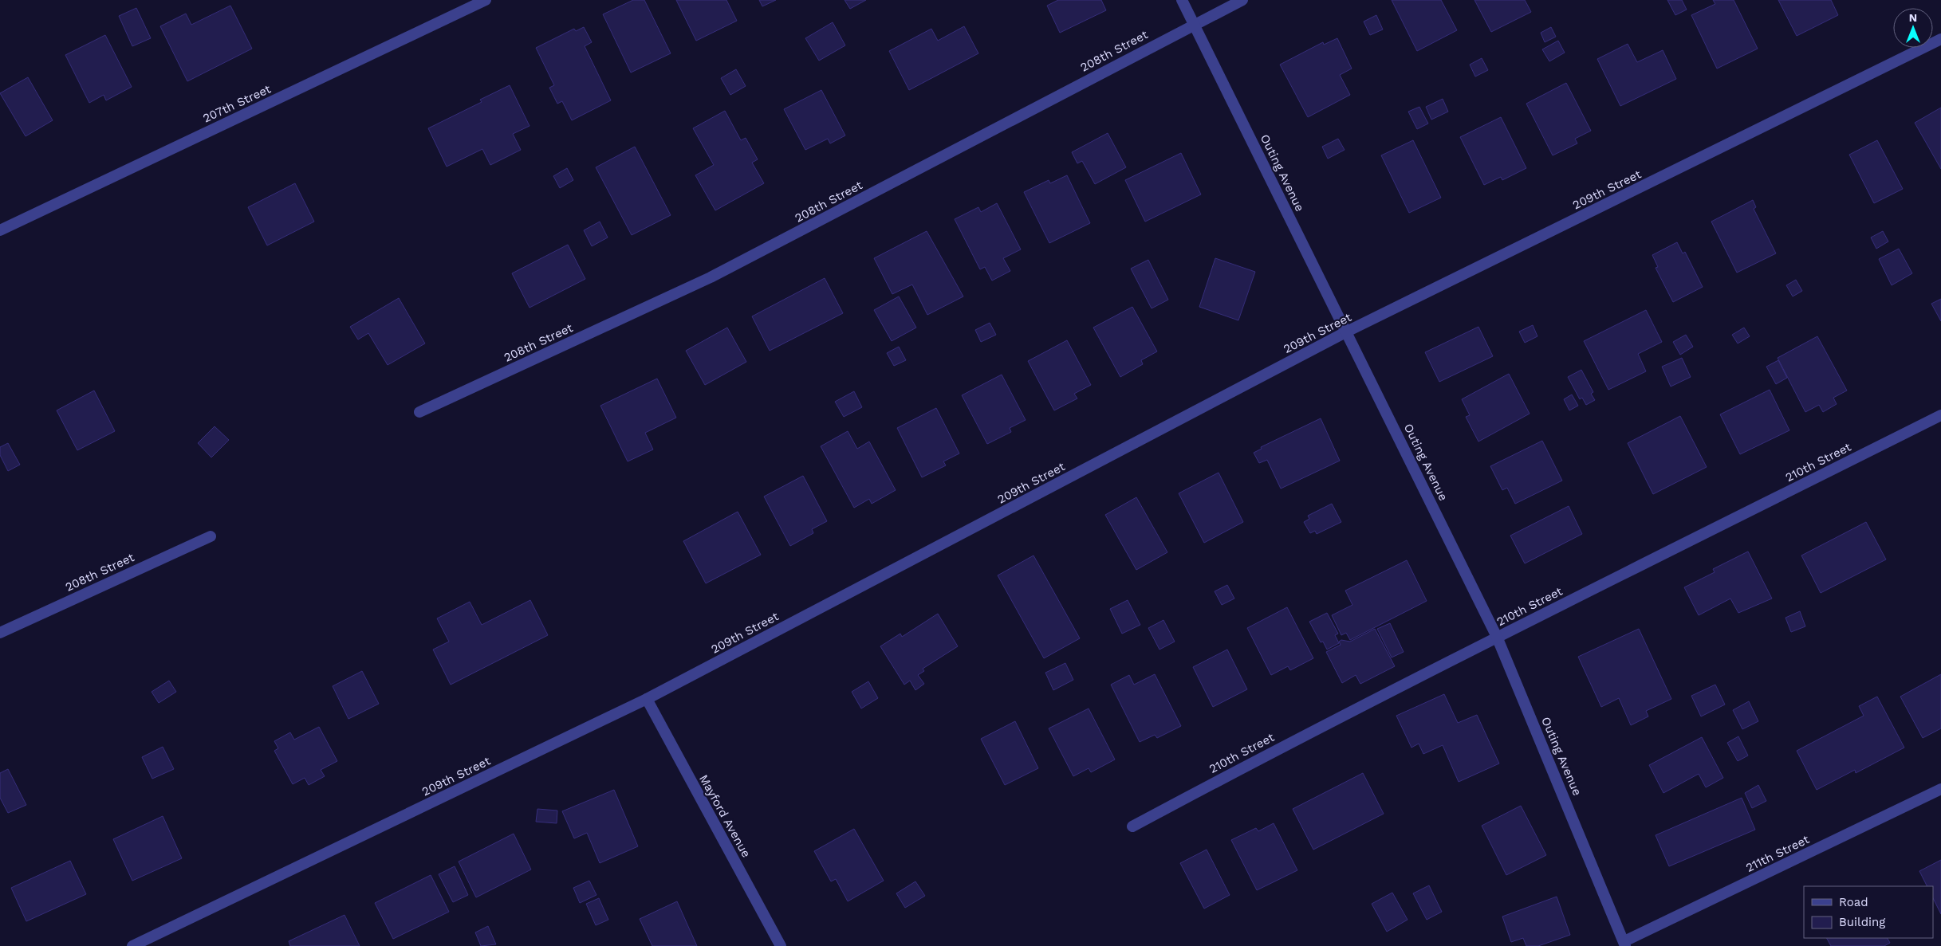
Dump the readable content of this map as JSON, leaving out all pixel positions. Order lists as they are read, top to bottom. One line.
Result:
{"streets":{"street":["208th Street","207th Street","Outing Avenue","209th Street","210th Street","Mayford Avenue","211th Street"]},"crossings":[["208th Street","Outing Avenue"],["Outing Avenue","209th Street"],["Outing Avenue","210th Street"],["Outing Avenue","211th Street"],["209th Street","Mayford Avenue"]],"legend":["Road","Building"],"north":"top"}
